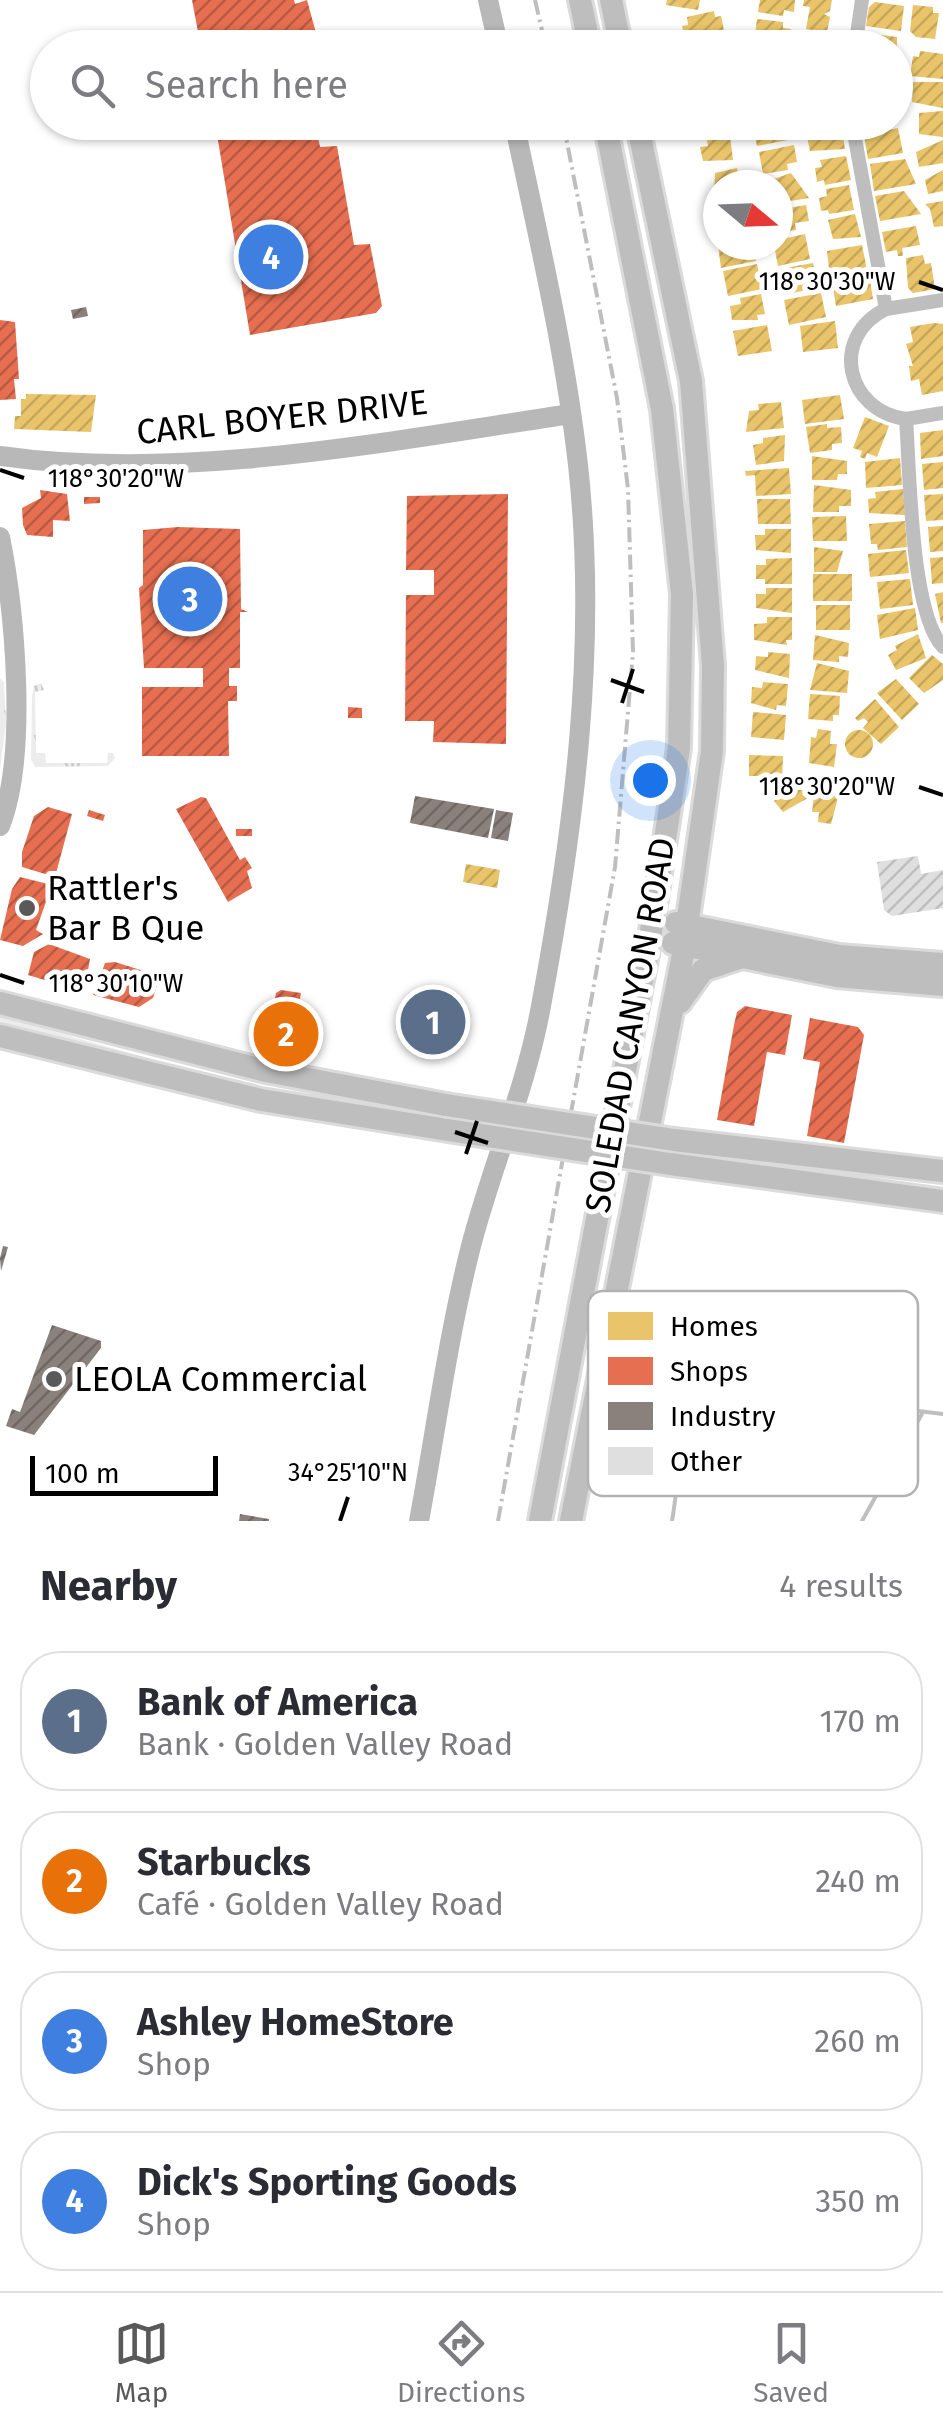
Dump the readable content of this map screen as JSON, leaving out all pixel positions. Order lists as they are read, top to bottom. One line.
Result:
{"streets":{"main road":["SOLEDAD CANYON ROAD"],"street":["CARL BOYER DRIVE"]},"places":["Rattler's Bar B Que","LEOLA Commercial"],"legend":["Homes","Shops","Industry","Other"],"scale_bar":"100 m","north":"right","page":{"search":"Search here","pins":["4","3","1","2"],"scale":"100 m","heading":["Nearby","4 results"],"list":[{"mark":"1","name":"Bank of America","note":"Bank · Golden Valley Road","value":"170 m"},{"mark":"2","name":"Starbucks","note":"Café · Golden Valley Road","value":"240 m"},{"mark":"3","name":"Ashley HomeStore","note":"Shop","value":"260 m"},{"mark":"4","name":"Dick's Sporting Goods","note":"Shop","value":"350 m"}],"nav":["Map","Directions","Saved"]},"coordinates":["118°30'30\"W","118°30'20\"W","118°30'10\"W","34°25'10\"N"]}
